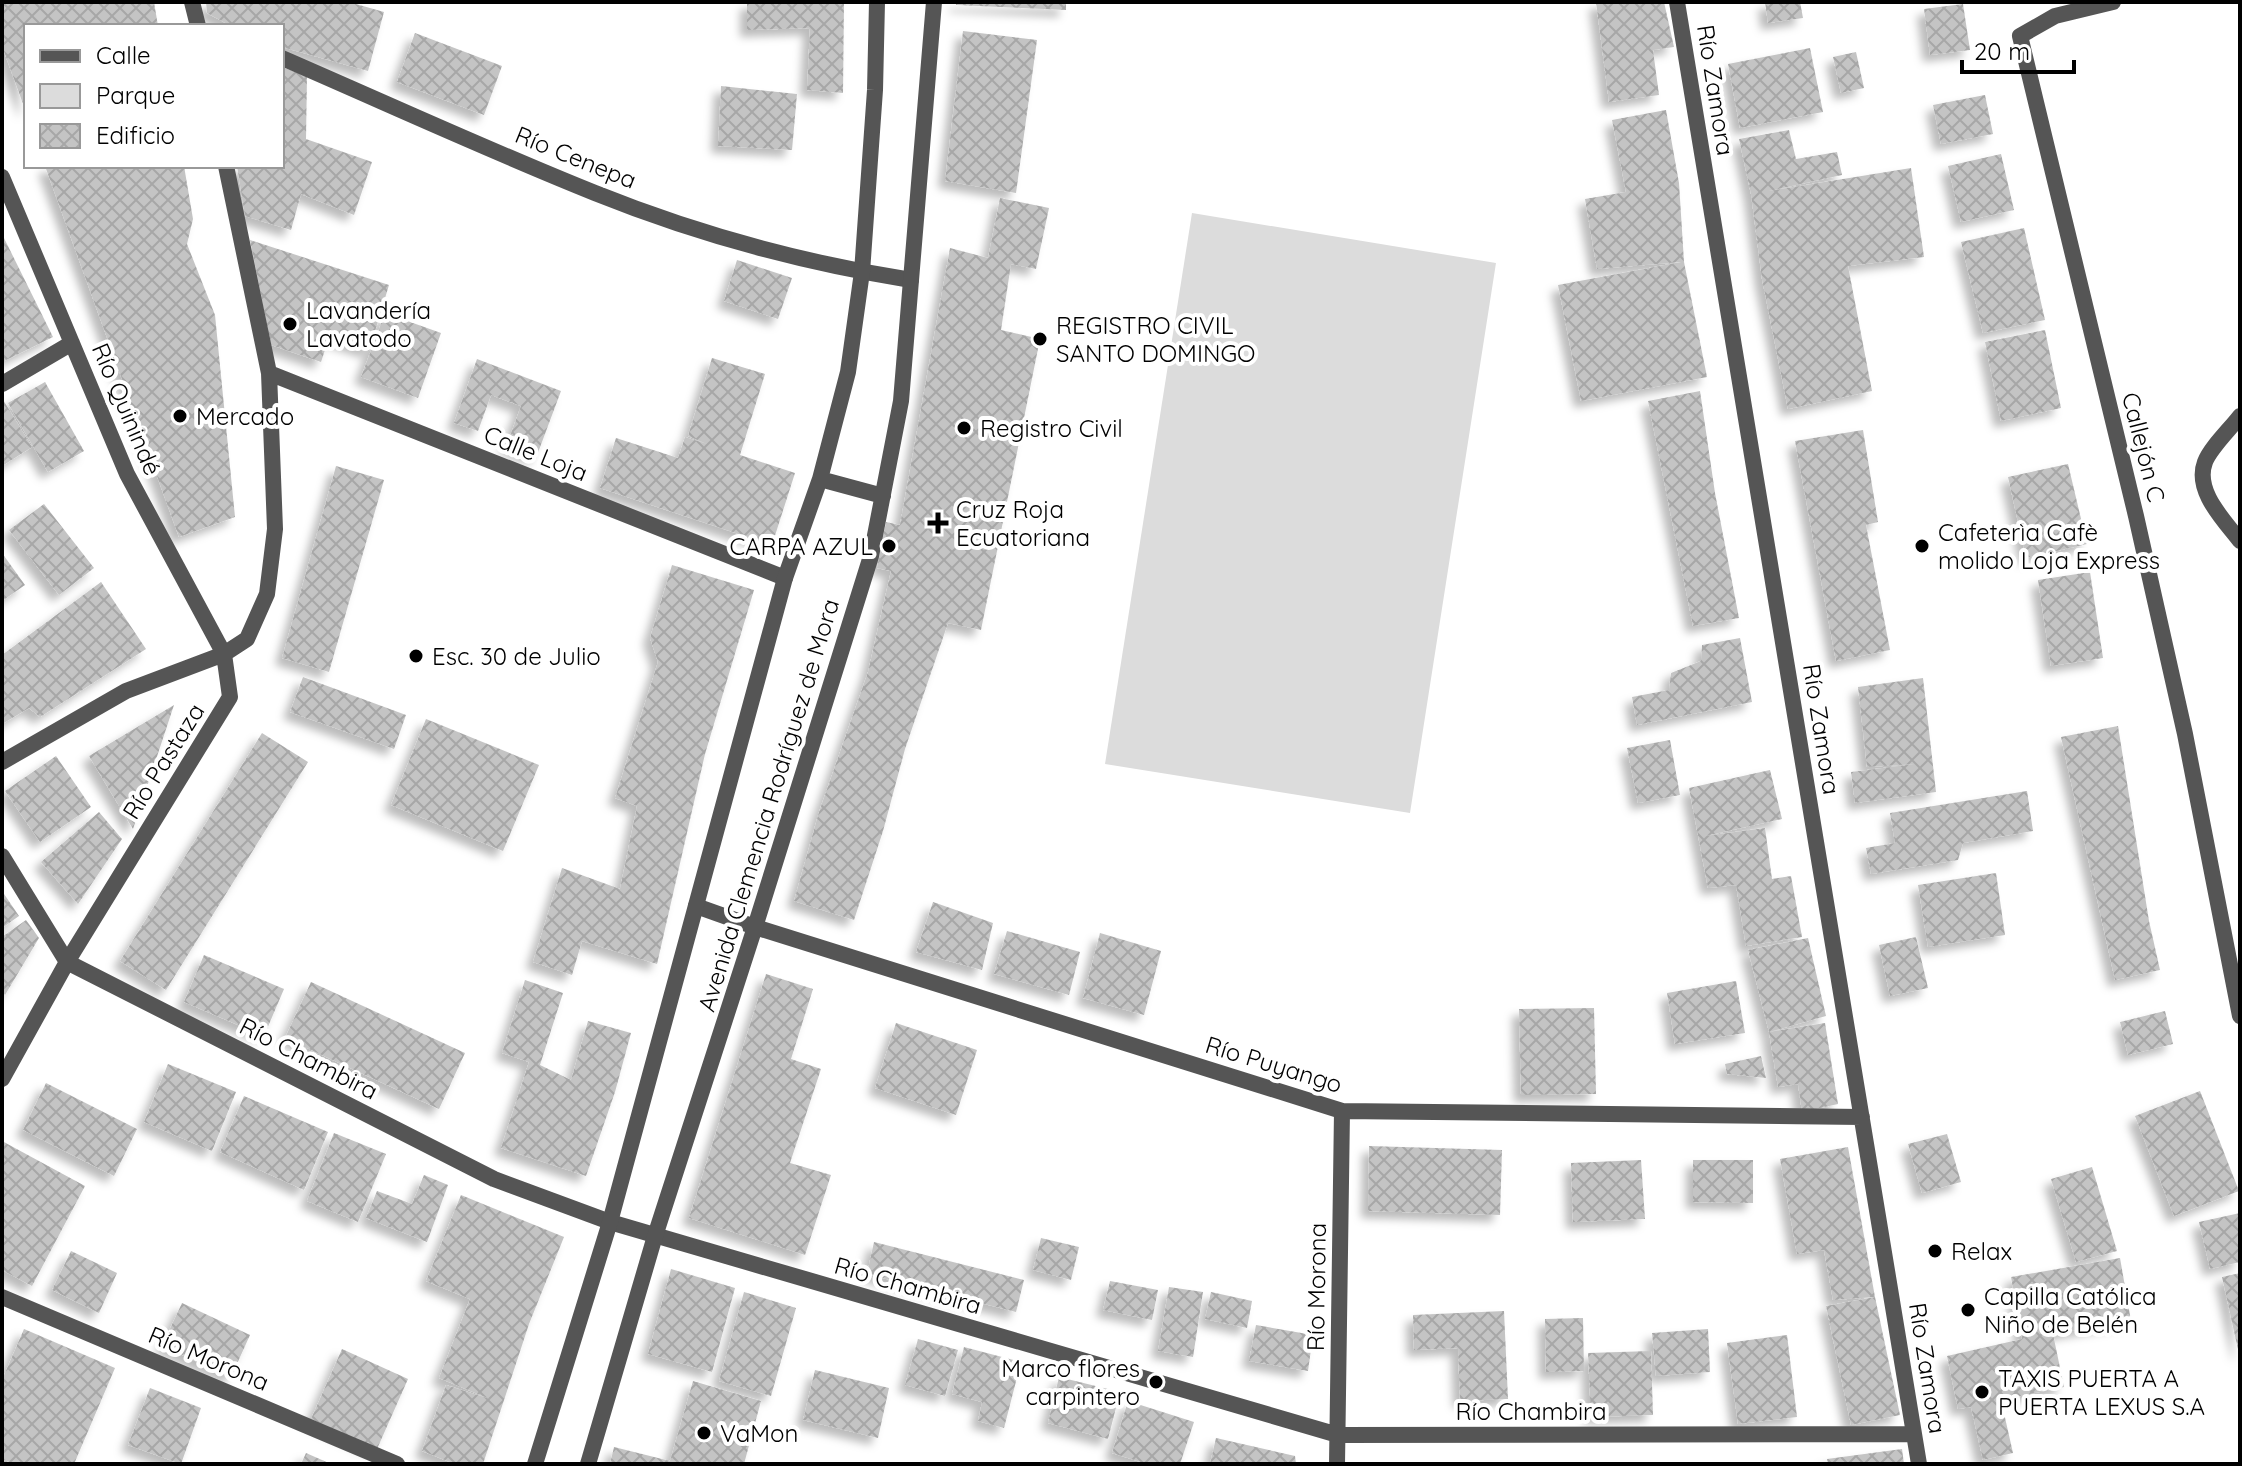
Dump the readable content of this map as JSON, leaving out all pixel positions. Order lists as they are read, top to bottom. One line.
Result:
{"streets":{"street":["Río Zamora","Río Cenepa","Río Quinindé","Callejón C","Calle Loja","Río Pastaza","Avenida Clemencia Rodríguez de Mora","Río Chambira","Río Puyango","Río Morona"]},"crossings":[["Río Zamora","Río Chambira"],["Río Zamora","Río Puyango"],["Río Cenepa","Avenida Clemencia Rodríguez de Mora"],["Río Quinindé","Río Pastaza"],["Calle Loja","Avenida Clemencia Rodríguez de Mora"],["Río Pastaza","Río Chambira"],["Avenida Clemencia Rodríguez de Mora","Río Chambira"],["Avenida Clemencia Rodríguez de Mora","Río Puyango"],["Río Chambira","Río Morona"],["Río Puyango","Río Morona"]],"places":{"other":["Lavandería Lavatodo","REGISTRO CIVIL SANTO DOMINGO","Mercado","Registro Civil","CARPA AZUL","Cafeterìa Cafè molido Loja Express","Esc. 30 de Julio","Relax","Capilla Católica Niño de Belén","Marco flores carpintero","TAXIS PUERTA A PUERTA LEXUS S.A","VaMon"],"health":["Cruz Roja Ecuatoriana"]},"legend":["Calle","Parque","Edificio"],"scale_bar":"20 m"}
